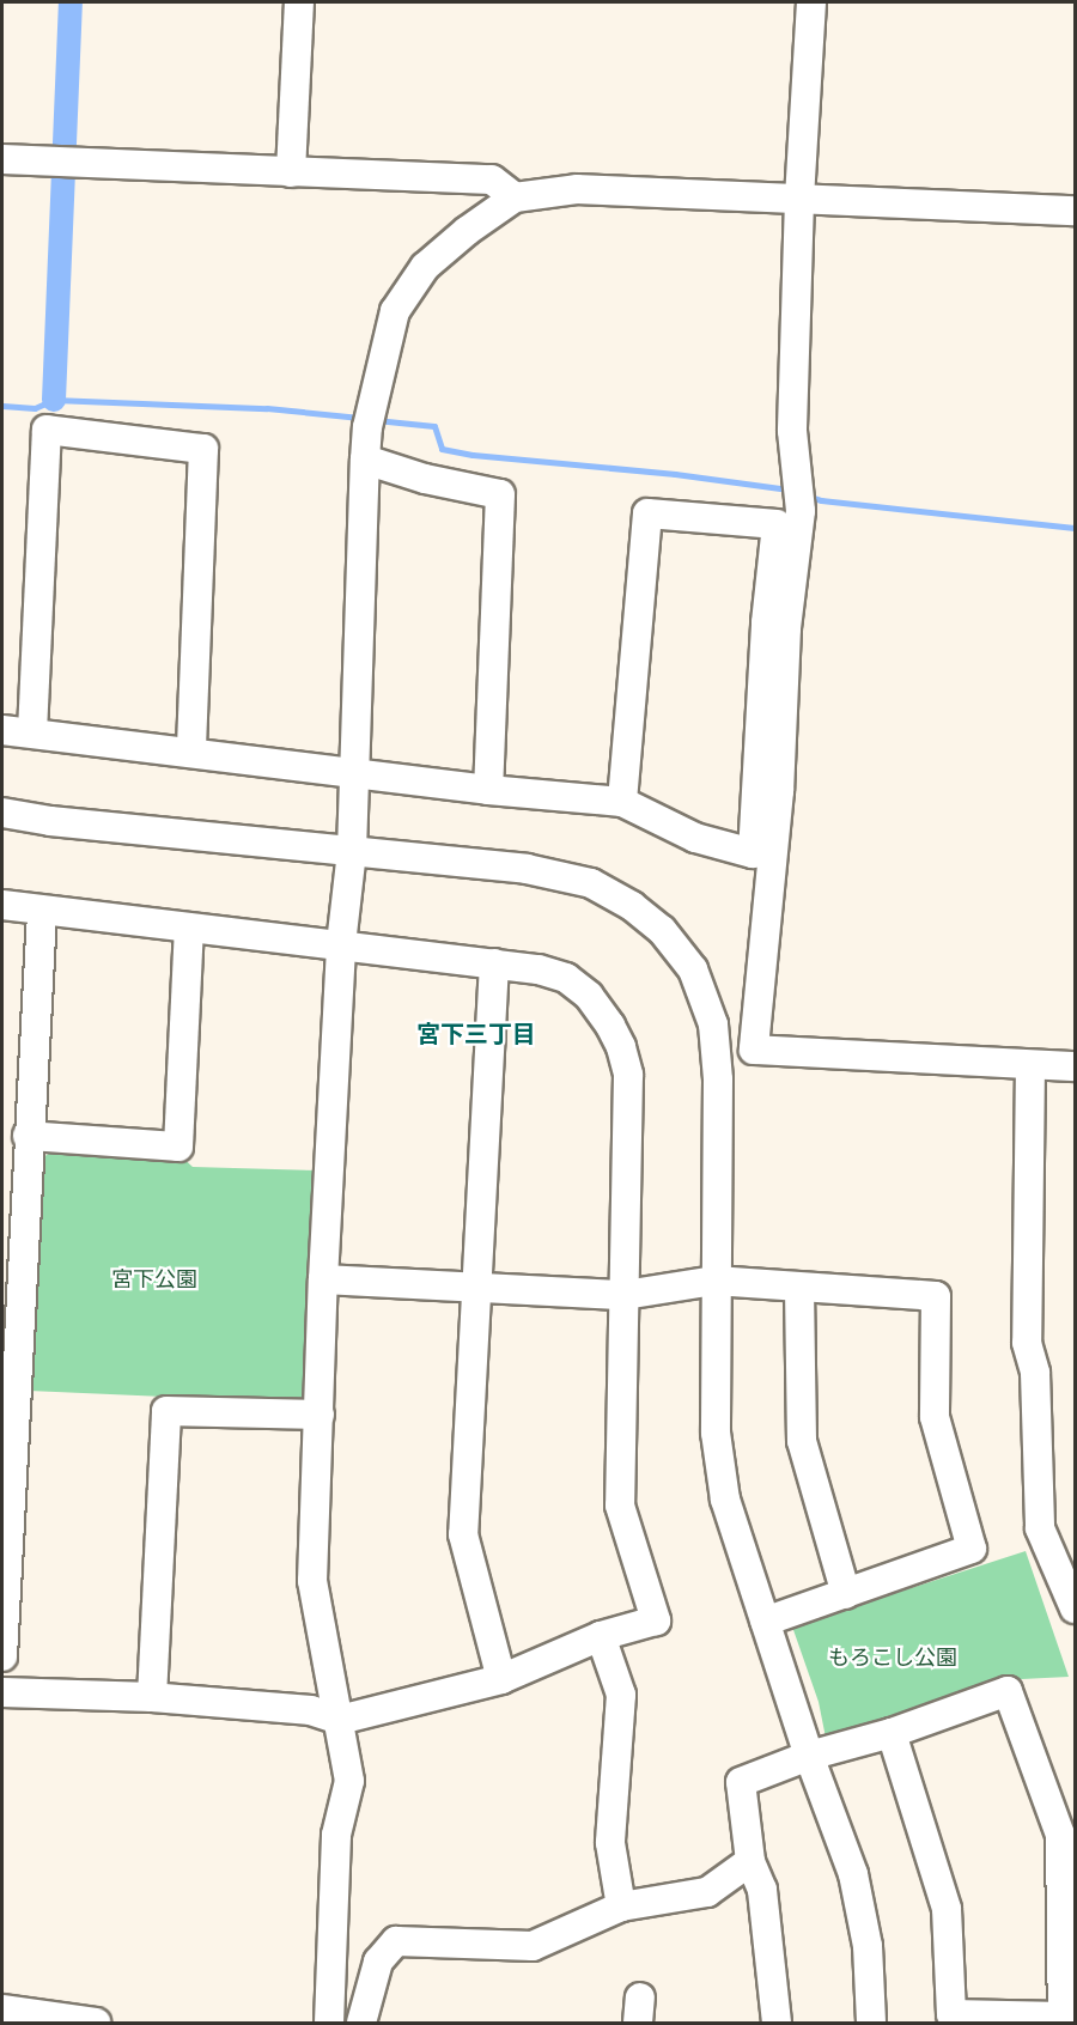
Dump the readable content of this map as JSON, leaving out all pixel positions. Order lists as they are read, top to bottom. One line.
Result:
{"districts":["宮下三丁目"],"parks":["宮下公園","もろこし公園"]}
